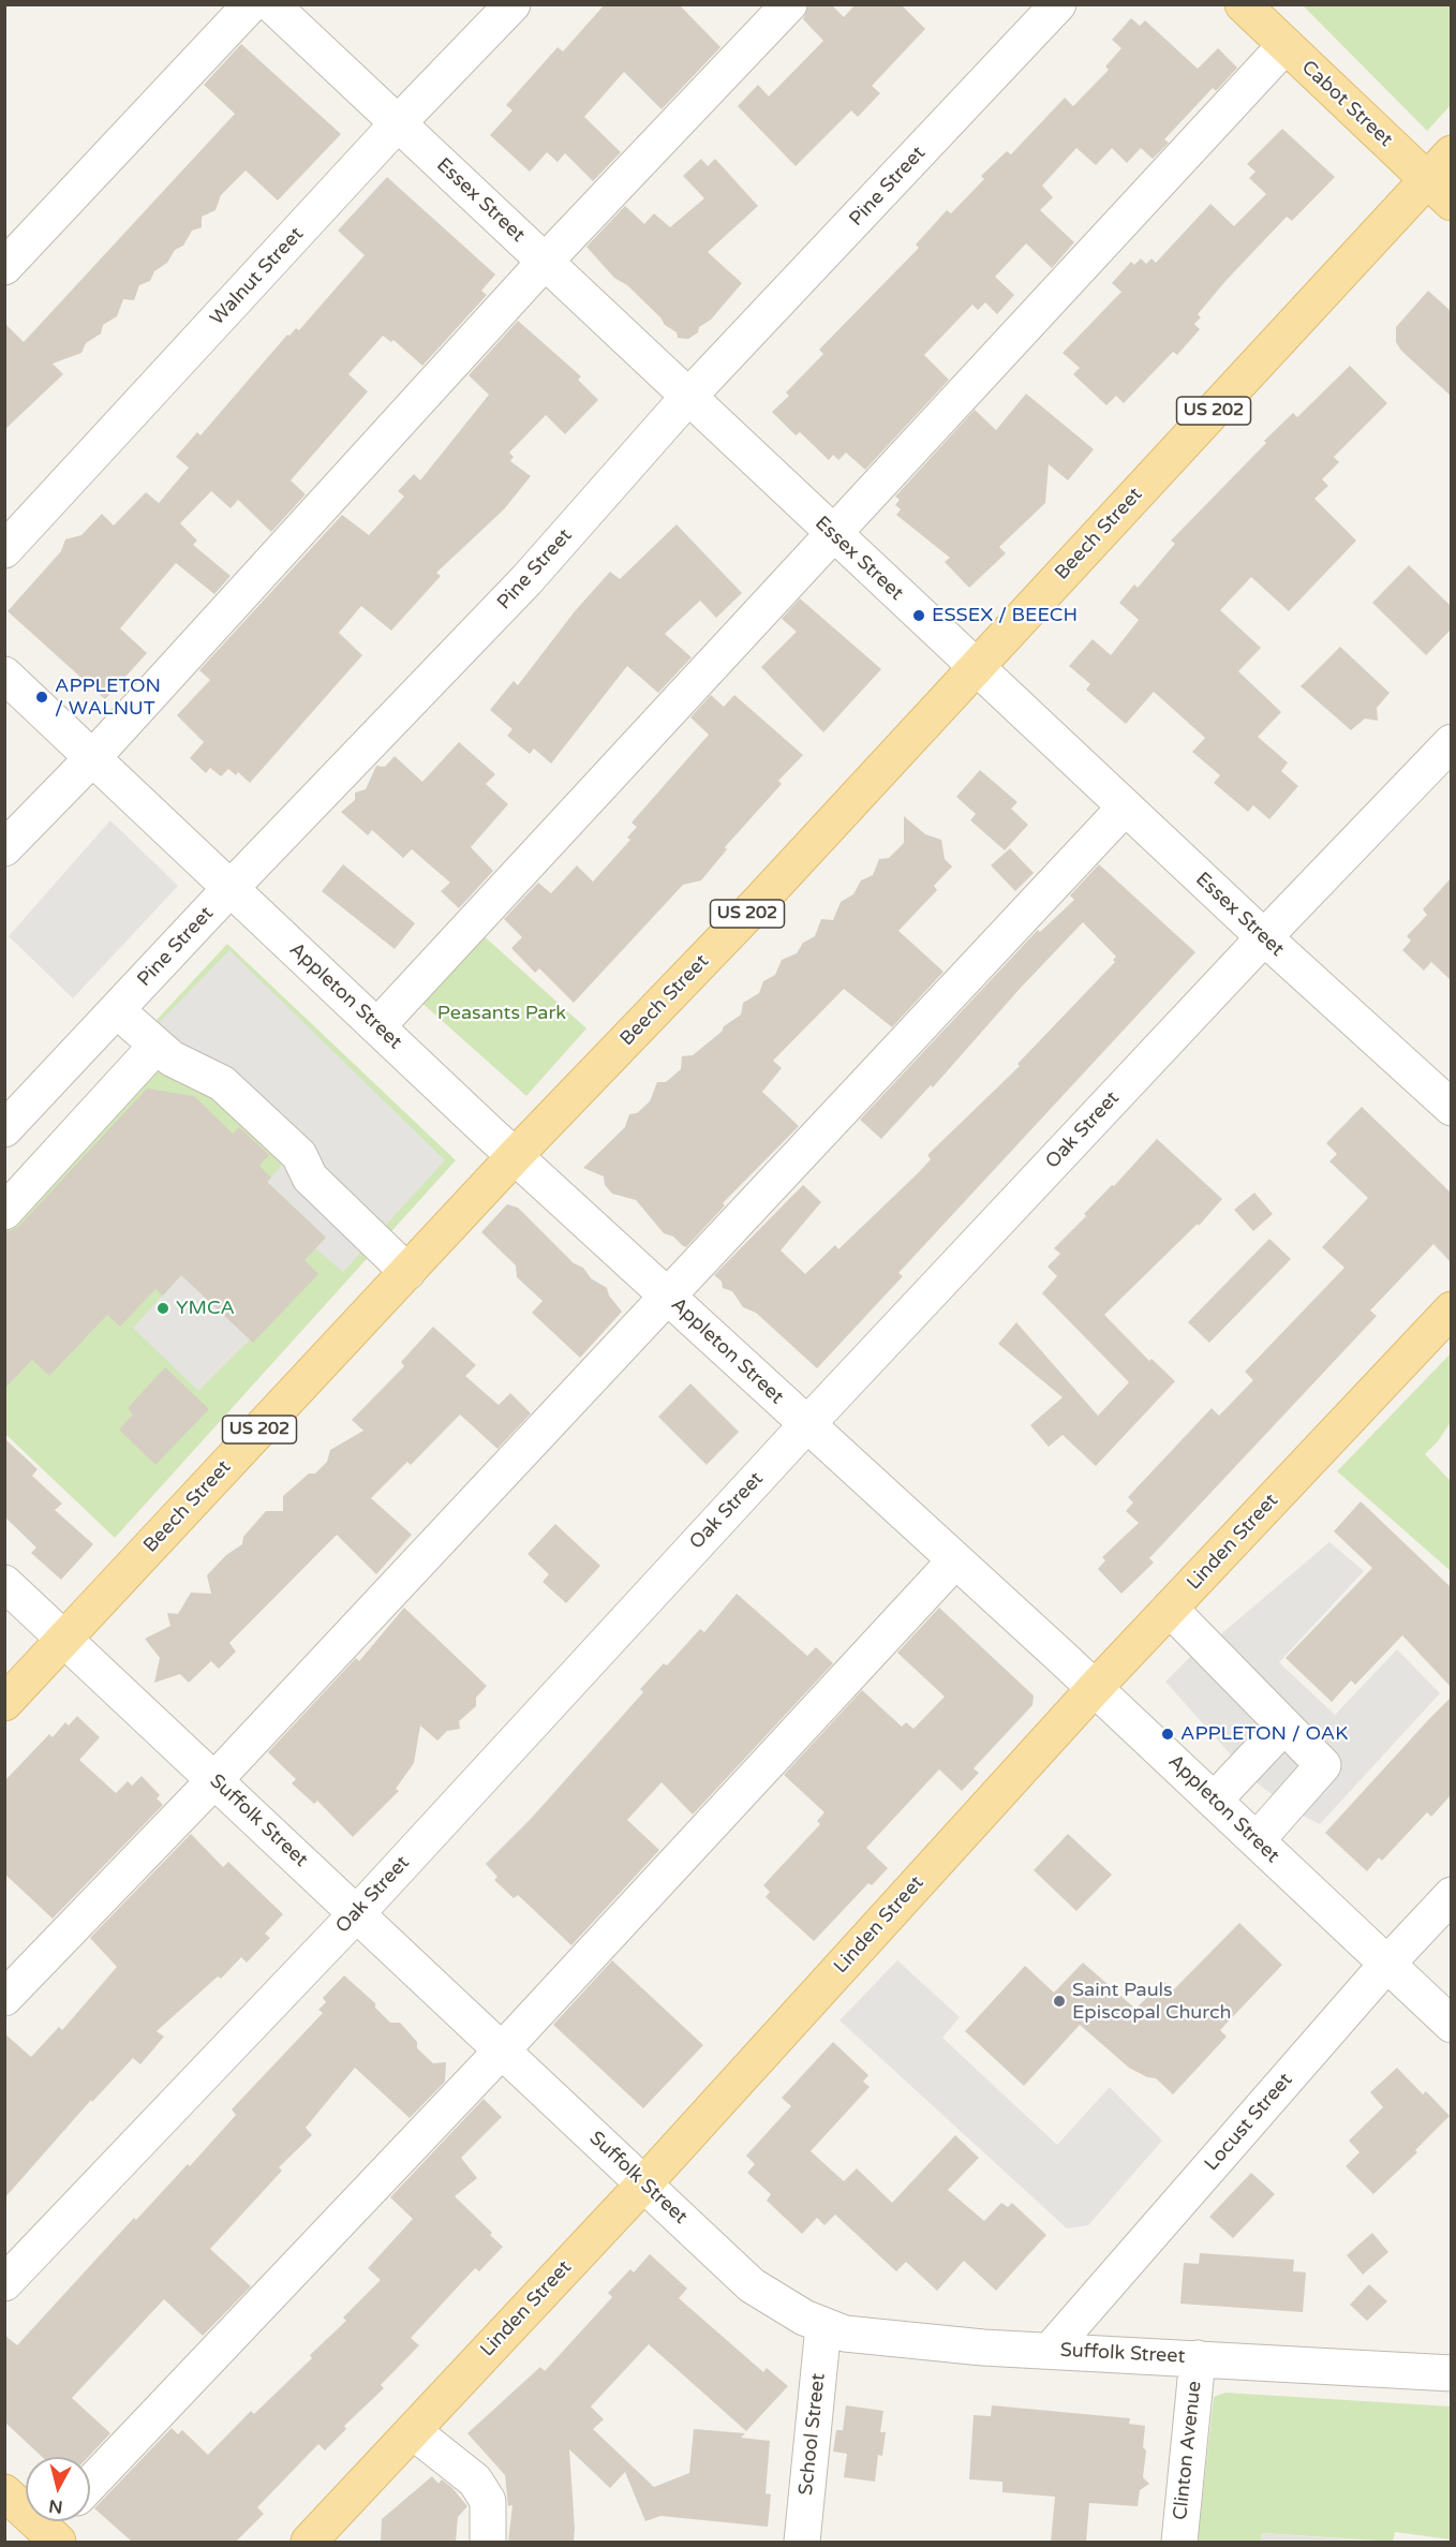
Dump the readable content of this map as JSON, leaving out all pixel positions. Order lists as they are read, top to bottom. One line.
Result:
{"streets":{"main road":["Cabot Street","US 202","Beech Street","Linden Street"],"street":["Pine Street","Essex Street","Walnut Street","Appleton Street","Oak Street","Suffolk Street","Locust Street","School Street","Clinton Avenue"]},"crossings":[["Cabot Street","Beech Street"],["Pine Street","Essex Street"],["Pine Street","Appleton Street"],["Essex Street","Walnut Street"],["Essex Street","Beech Street"],["Essex Street","Oak Street"],["Beech Street","Appleton Street"],["Beech Street","Suffolk Street"],["Appleton Street","Oak Street"],["Appleton Street","Linden Street"],["Appleton Street","Locust Street"],["Oak Street","Suffolk Street"],["Linden Street","Suffolk Street"],["Suffolk Street","Locust Street"],["Suffolk Street","School Street"],["Suffolk Street","Clinton Avenue"]],"parks":["Peasants Park"],"places":["ESSEX / BEECH","APPLETON / WALNUT","YMCA","APPLETON / OAK","Saint Pauls Episcopal Church"],"north":"bottom"}
